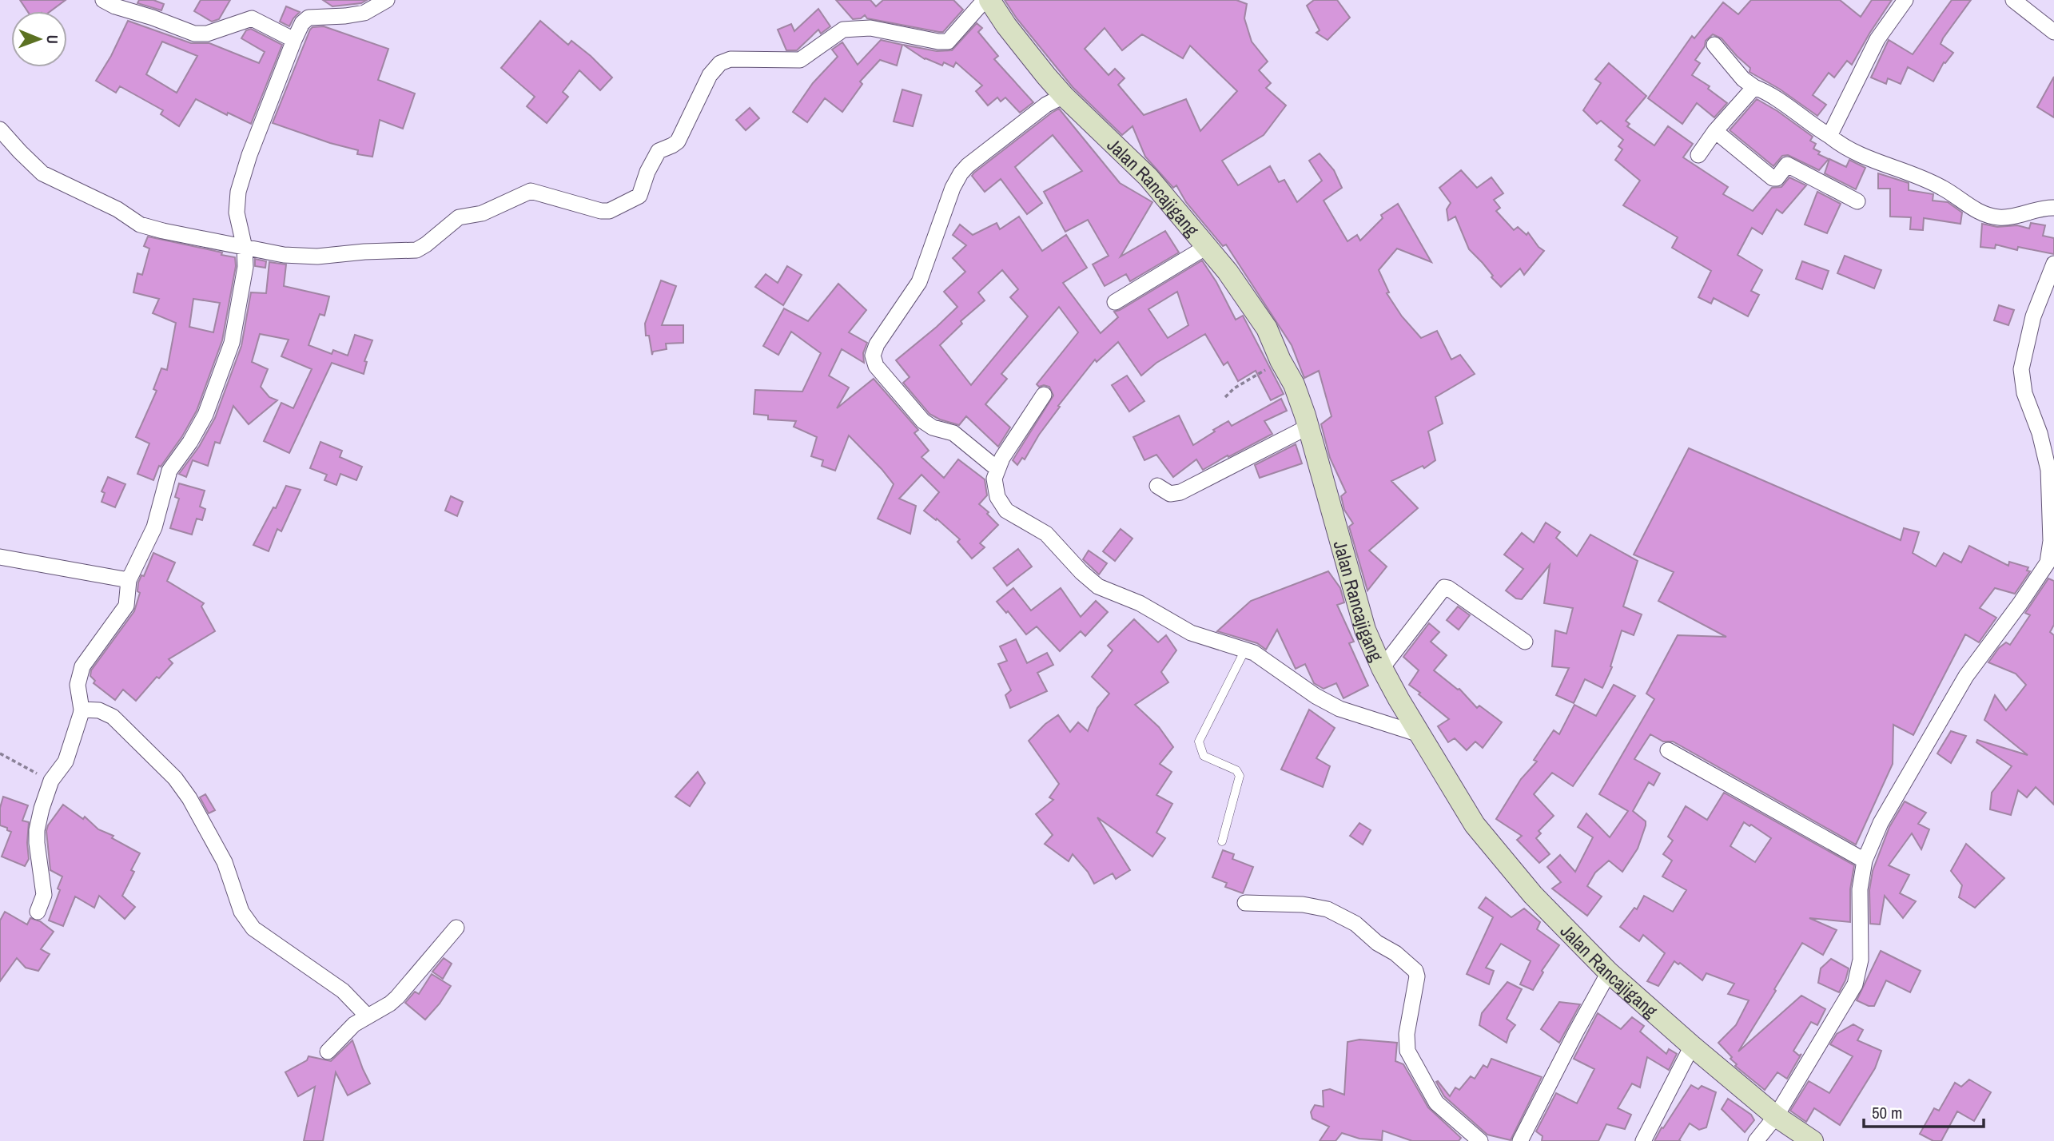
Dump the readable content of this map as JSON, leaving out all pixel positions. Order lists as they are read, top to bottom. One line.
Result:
{"streets":{"main road":["Jalan Rancajigang"]},"scale_bar":"50 m","north":"right"}
